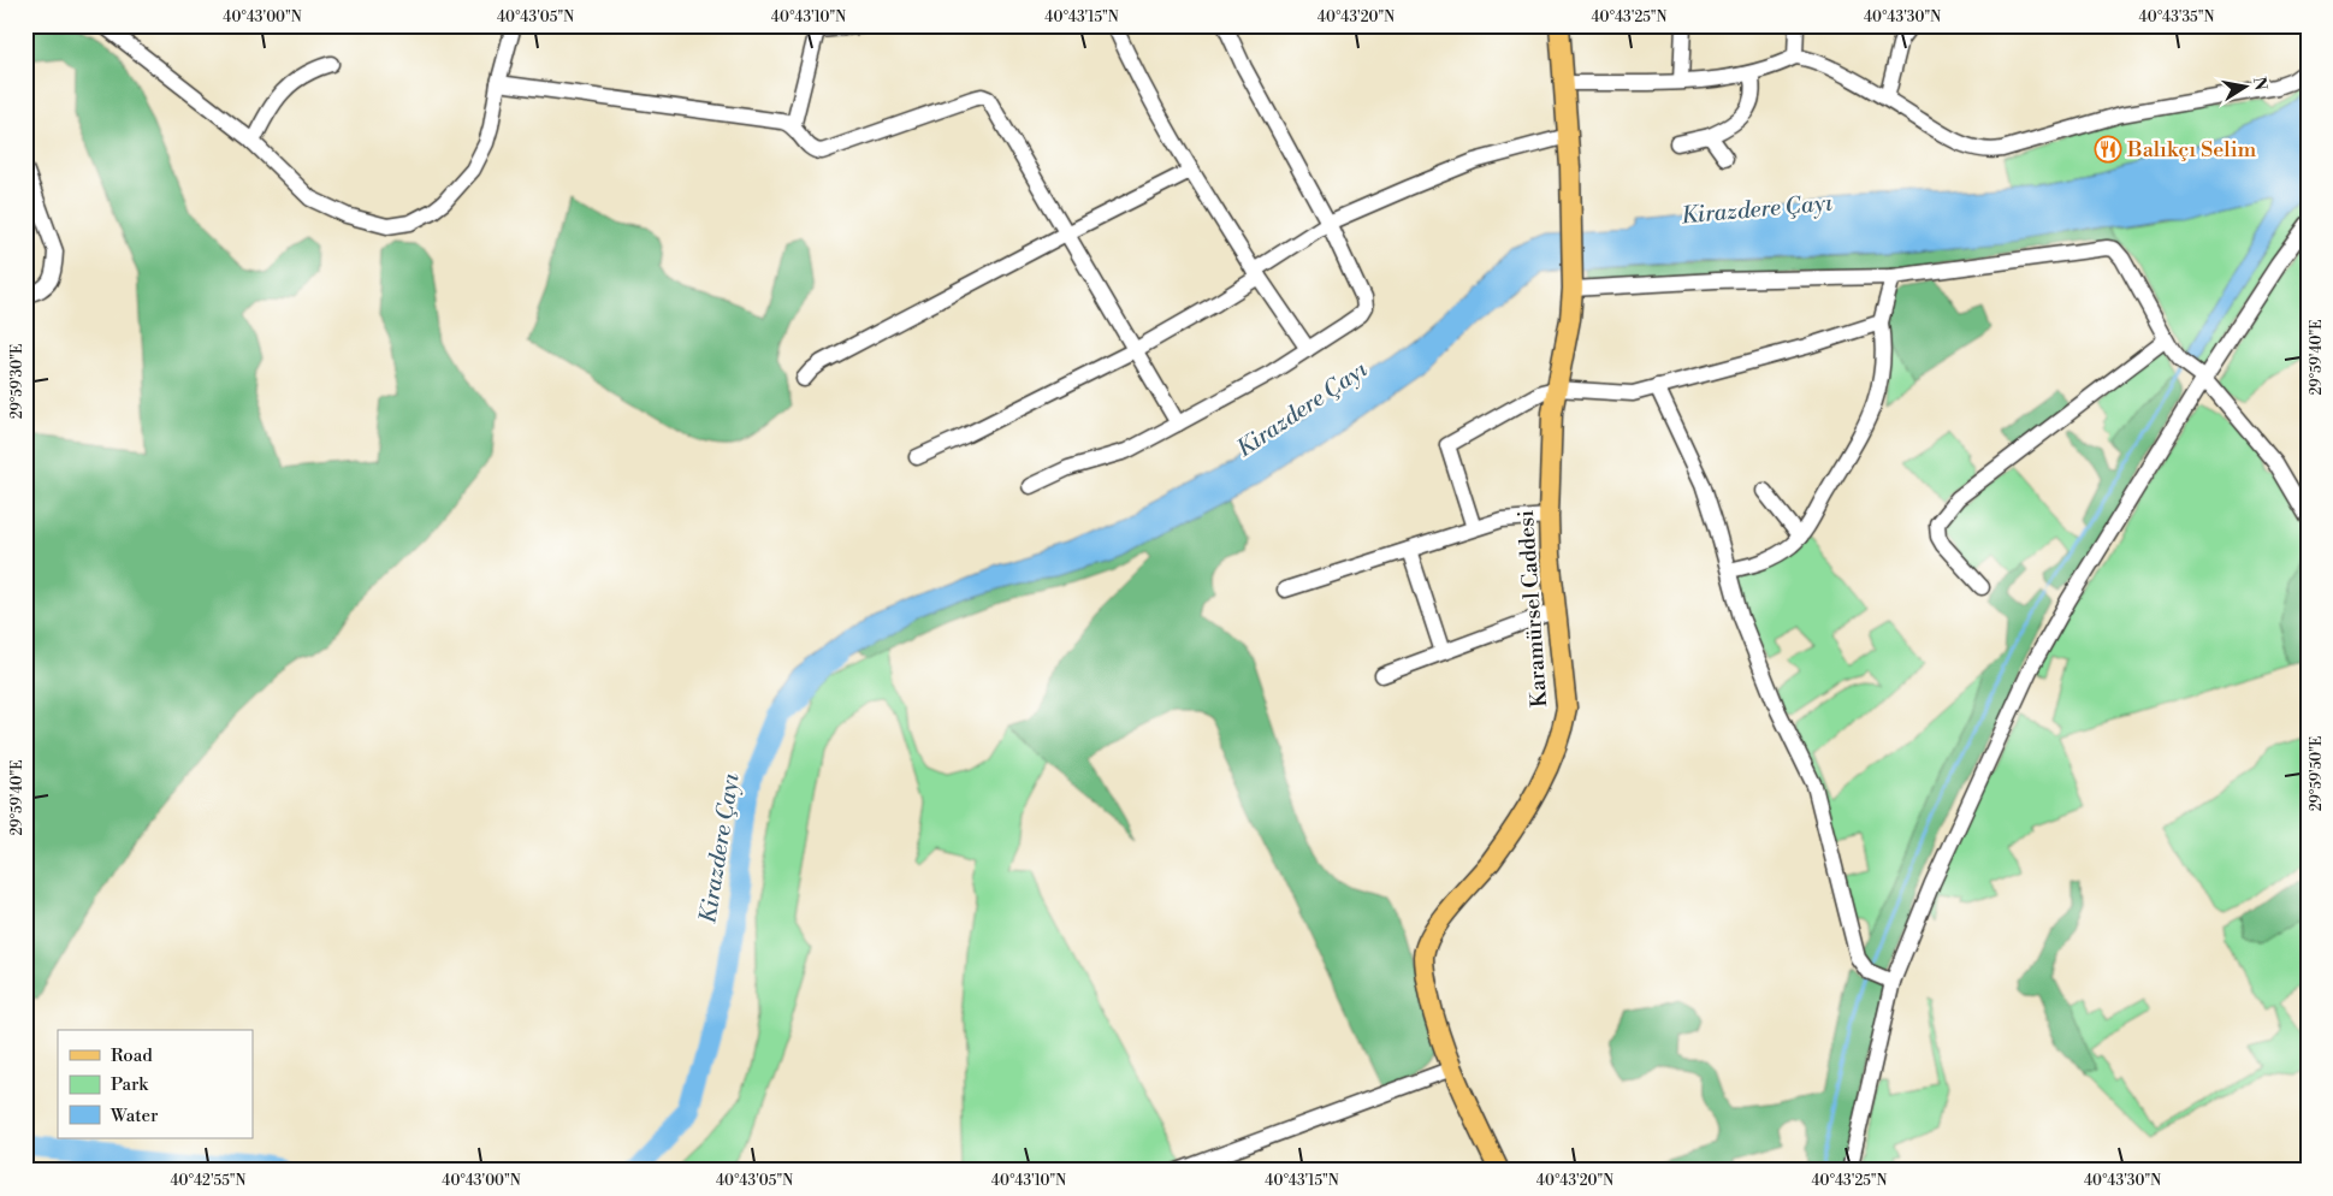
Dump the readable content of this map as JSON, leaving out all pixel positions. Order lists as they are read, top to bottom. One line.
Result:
{"streets":{"main road":["Karamürsel Caddesi"]},"water":["Kirazdere Çayı"],"places":{"restaurant":["Balıkçı Selim"]},"legend":["Road","Park","Water"],"north":"right","coordinates":["40°43'00\"N","40°43'05\"N","40°43'10\"N","40°43'15\"N","40°43'20\"N","40°43'25\"N","40°43'30\"N","40°43'35\"N","29°59'40\"E","29°59'30\"E","29°59'50\"E","40°42'55\"N"]}
